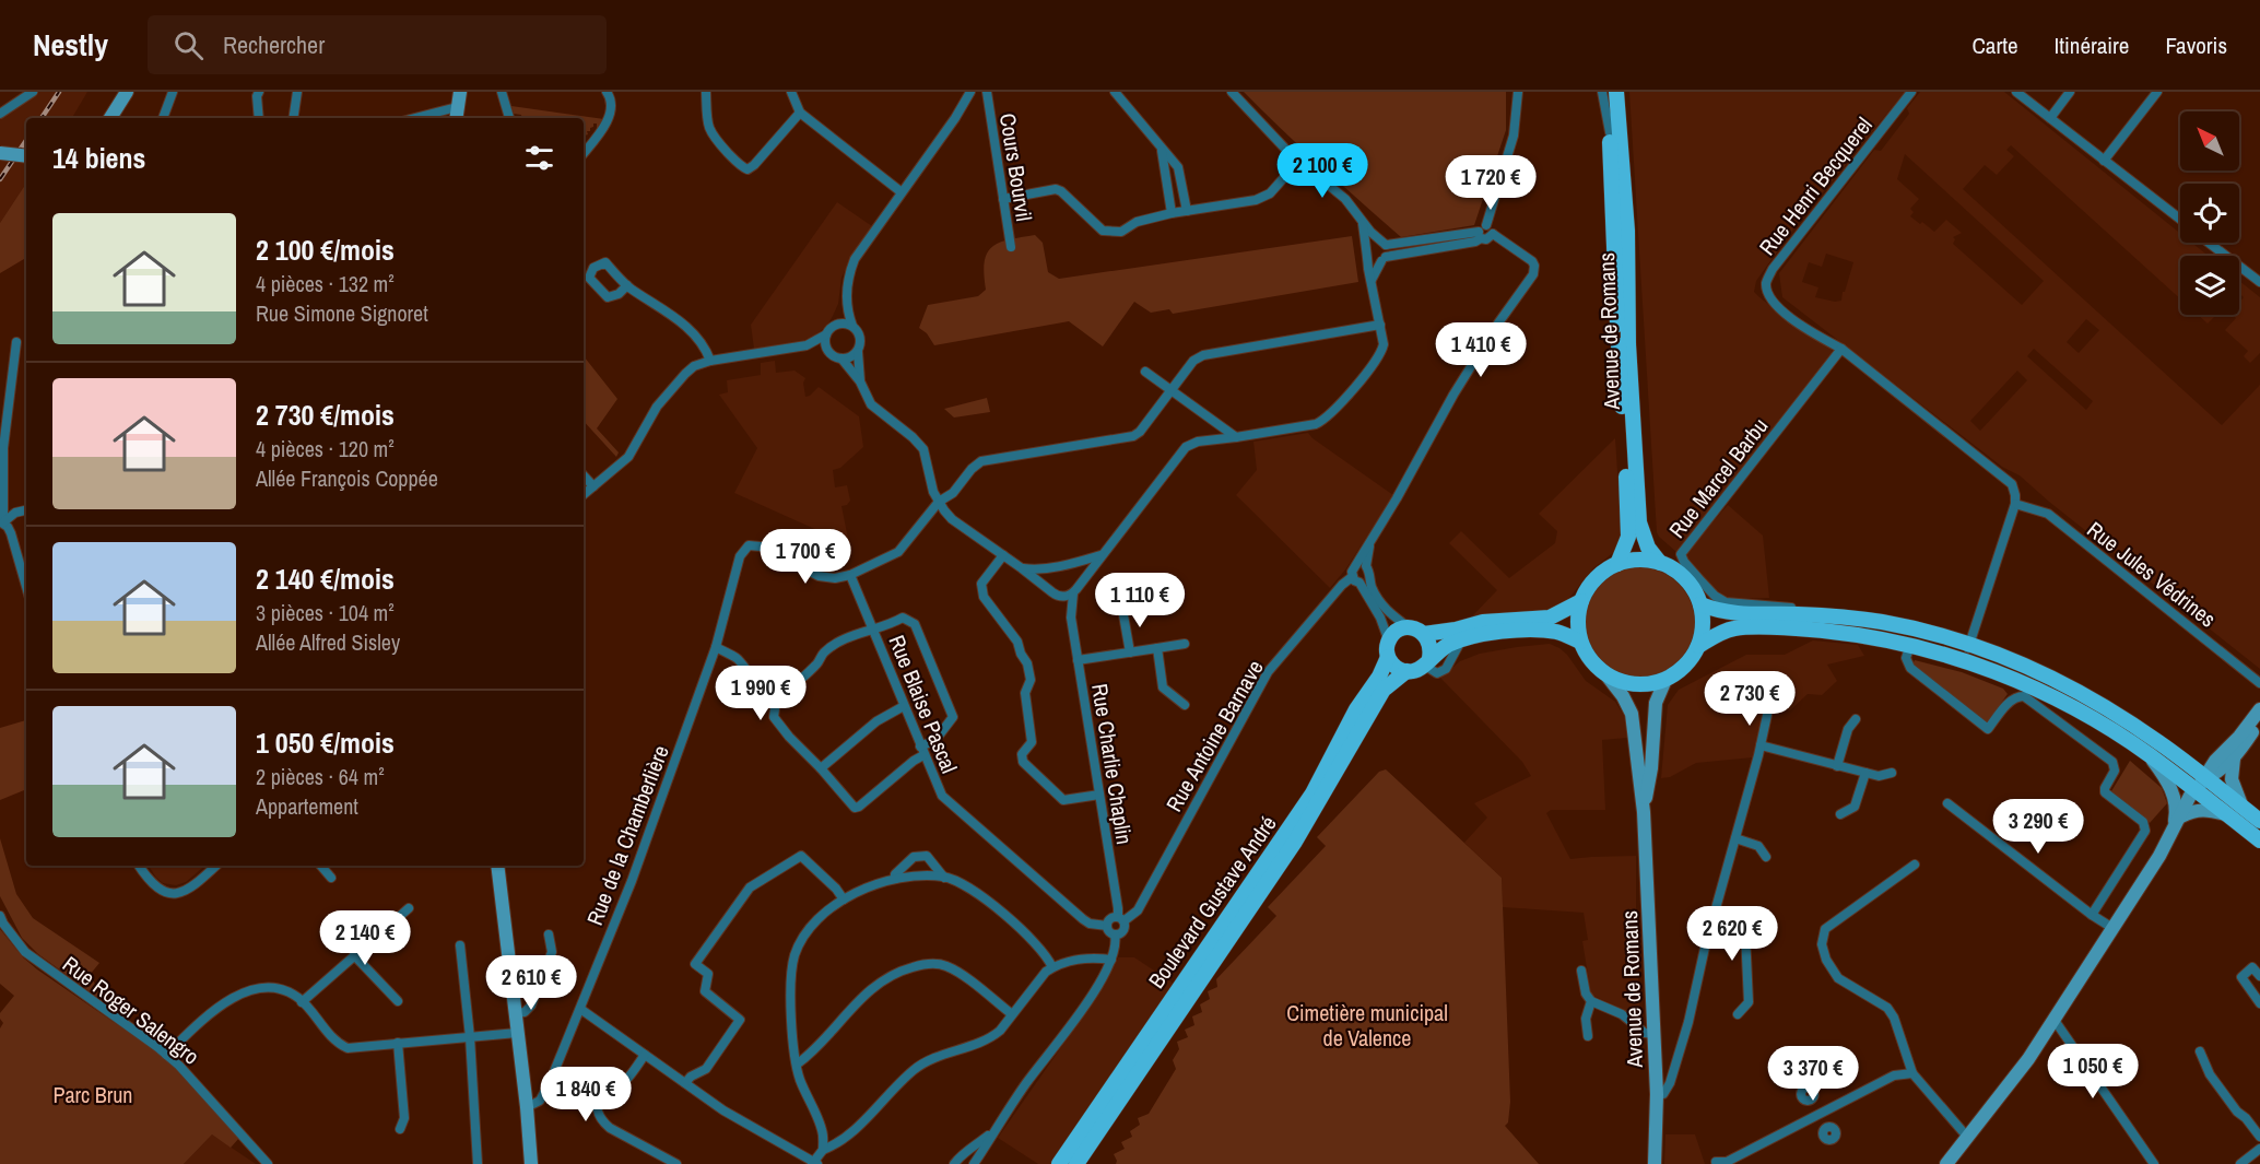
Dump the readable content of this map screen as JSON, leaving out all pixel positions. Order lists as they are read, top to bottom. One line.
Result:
{"streets":{"main road":["Avenue de Romans","Boulevard Gustave André"],"street":["Cours Bourvil","Rue Henri Becquerel","Rue Marcel Barbu","Rue Jules Védrines","Rue Blaise Pascal","Rue Antoine Barnave","Rue Charlie Chaplin","Rue de la Chamberlière","Rue Roger Salengro"]},"crossings":[["Rue Henri Becquerel","Rue Marcel Barbu"],["Avenue de Romans","Boulevard Gustave André"],["Rue Blaise Pascal","Rue Antoine Barnave"],["Rue Blaise Pascal","Rue Charlie Chaplin"],["Rue Blaise Pascal","Rue de la Chamberlière"],["Rue Antoine Barnave","Rue Charlie Chaplin"],["Rue Charlie Chaplin","Rue de la Chamberlière"]],"parks":["Cimetière municipal de Valence","Parc Brun"],"north":"top left","page":{"header":"Nestly","search":"Rechercher","nav":["Carte","Itinéraire","Favoris"],"heading":"14 biens","price":["2 100 €","1 720 €","1 410 €","1 700 €","1 110 €","1 990 €","2 730 €","3 290 €","2 620 €","2 140 €","2 610 €","1 050 €","3 370 €","1 840 €"],"list":[{"name":"2 100 €/mois","note":"4 pièces · 132 m² · Rue Simone Signoret"},{"name":"2 730 €/mois","note":"4 pièces · 120 m² · Allée François Coppée"},{"name":"2 140 €/mois","note":"3 pièces · 104 m² · Allée Alfred Sisley"},{"name":"1 050 €/mois","note":"2 pièces · 64 m² · Appartement"}]}}
